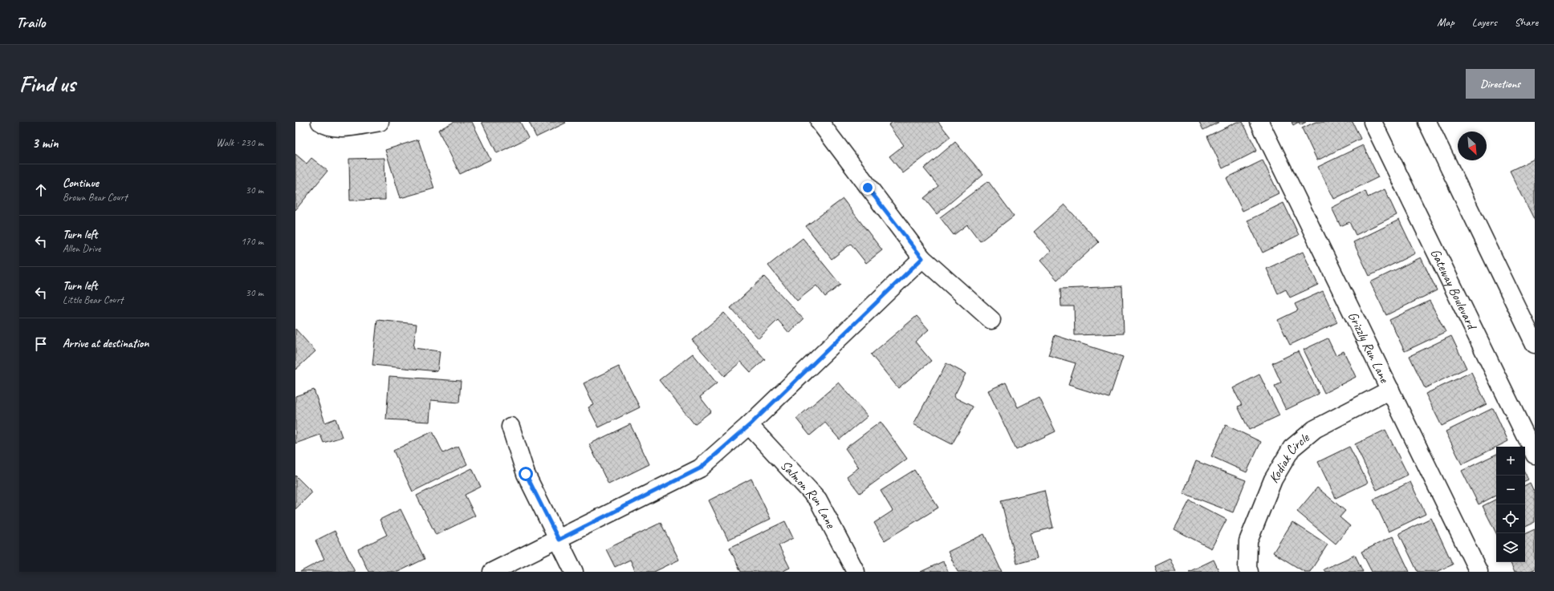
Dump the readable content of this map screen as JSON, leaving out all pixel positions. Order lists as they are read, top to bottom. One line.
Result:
{"streets":{"street":["Gateway Boulevard","Grizzly Run Lane","Kodiak Circle","Salmon Run Lane"]},"crossings":[["Grizzly Run Lane","Kodiak Circle"]],"north":"bottom right","page":{"header":"Trailo","nav":["Map","Layers","Share"],"buttons":"Directions","title":"Find us","heading":["3 min","Walk · 230 m"],"list":[["Continue","Brown Bear Court","30 m"],["Turn left","Allen Drive","170 m"],["Turn left","Little Bear Court","30 m"],"Arrive at destination"],"map_buttons":["+","−"]}}
